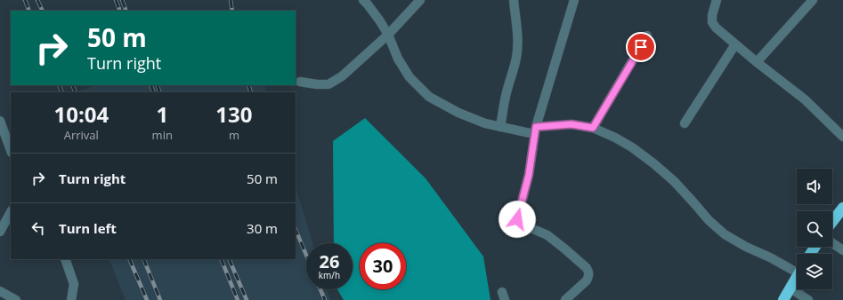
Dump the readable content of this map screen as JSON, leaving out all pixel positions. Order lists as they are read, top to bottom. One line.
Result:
{"page":{"turn":["50 m","Turn right"],"eta":["10:04","Arrival","1","min","130","m"],"list":[{"name":"Turn right","value":"50 m"},{"name":"Turn left","value":"30 m"}],"speed":"26 km/h","limit":"30"}}
